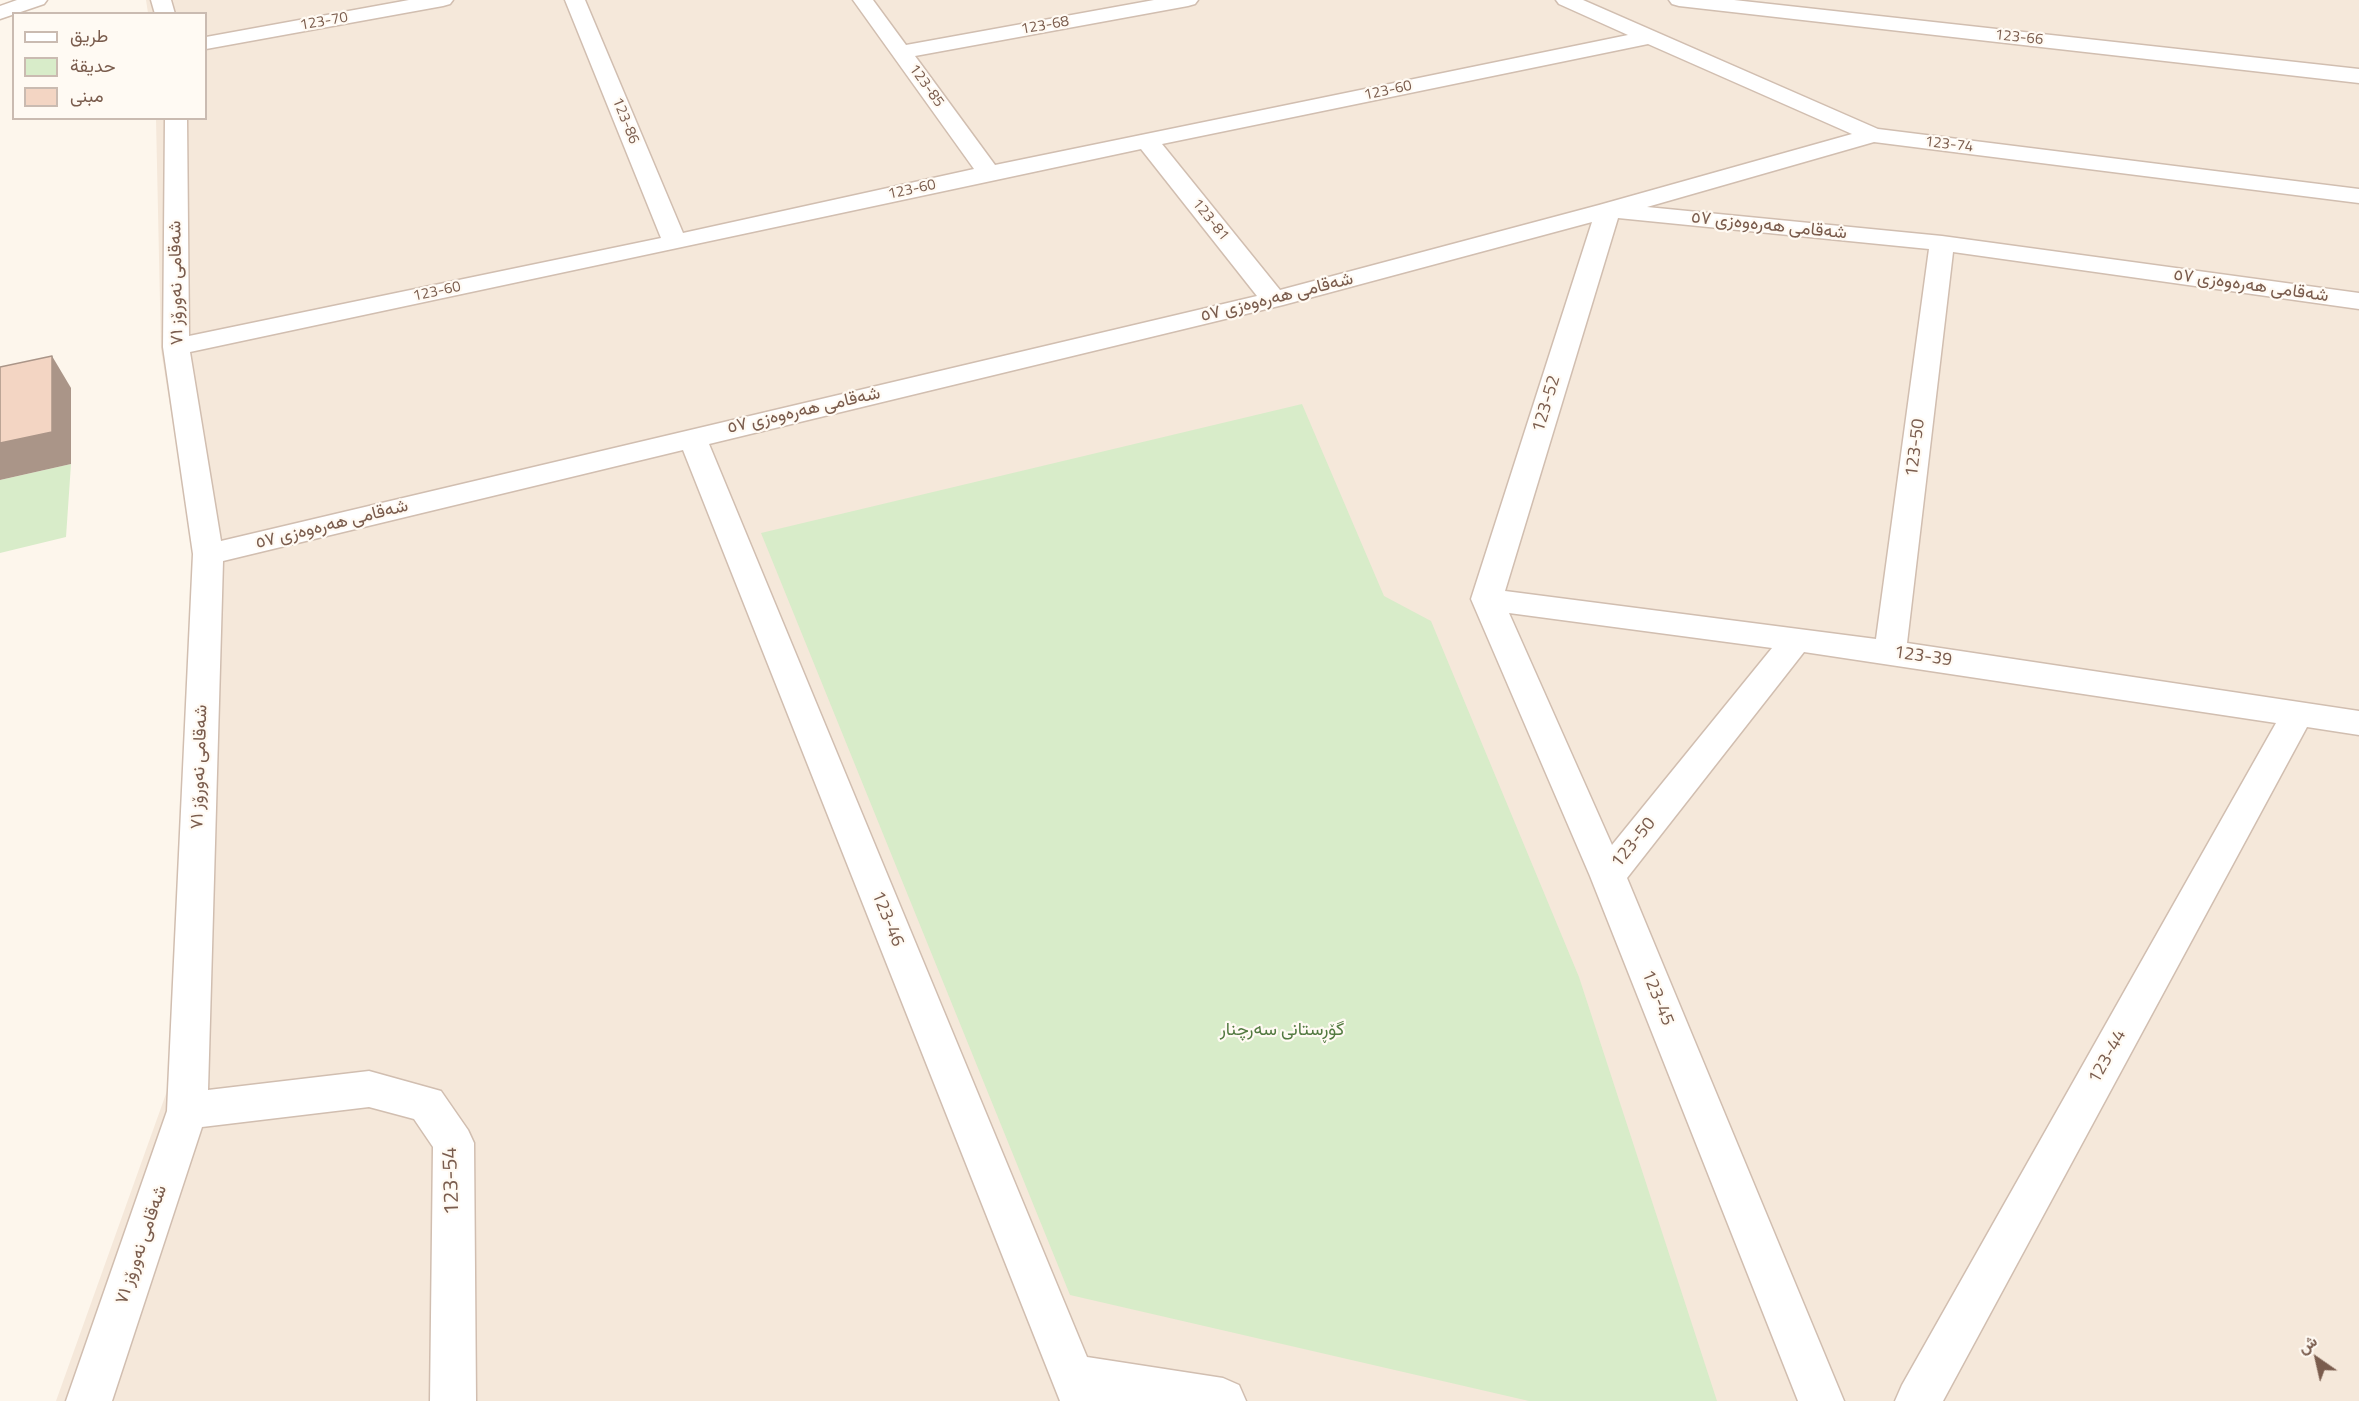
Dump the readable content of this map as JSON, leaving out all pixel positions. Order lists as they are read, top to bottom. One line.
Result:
{"streets":{"street":["123-70","123-68","123-66","123-85","123-60","123-86","123-74","123-81","شەقامی هەرەوەزی ٥٧","شەقامی نەورۆز ٧١","123-52","123-50","123-39","123-46","123-45","123-44","123-54"]},"crossings":[["123-68","123-85"],["123-85","123-60"],["123-60","123-86"],["123-60","123-74"],["123-60","123-81"],["123-60","شەقامی نەورۆز ٧١"],["123-81","شەقامی هەرەوەزی ٥٧"],["شەقامی هەرەوەزی ٥٧","شەقامی نەورۆز ٧١"],["شەقامی هەرەوەزی ٥٧","123-52"],["شەقامی هەرەوەزی ٥٧","123-50"],["شەقامی هەرەوەزی ٥٧","123-46"],["شەقامی نەورۆز ٧١","123-54"],["123-52","123-39"],["123-52","123-45"],["123-50","123-39"],["123-50","123-45"],["123-39","123-45"],["123-39","123-44"]],"parks":["گۆڕستانی سەرچنار"],"legend":["طريق","حديقة","مبنى"],"north":"top left"}
